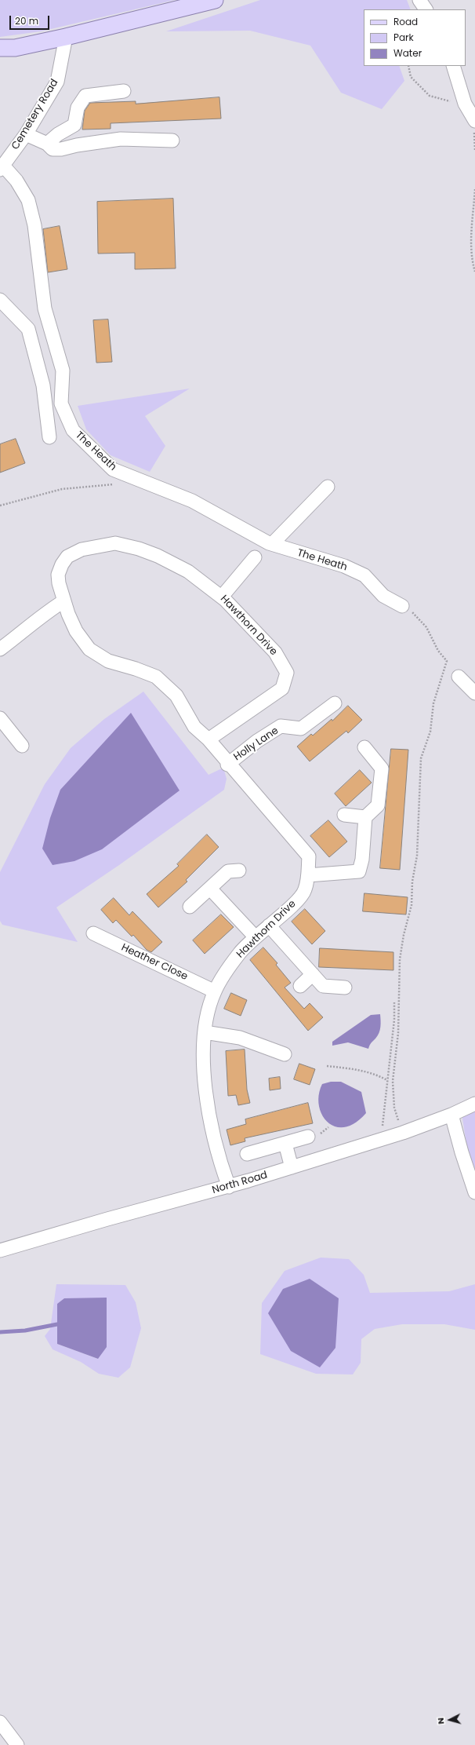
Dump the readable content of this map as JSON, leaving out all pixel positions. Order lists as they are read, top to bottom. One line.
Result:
{"streets":{"street":["Cemetery Road","The Heath","Hawthorn Drive","Holly Lane","Heather Close","North Road"]},"crossings":[["Cemetery Road","The Heath"],["Hawthorn Drive","Holly Lane"],["Hawthorn Drive","Heather Close"],["Hawthorn Drive","North Road"]],"legend":["Road","Park","Water"],"scale_bar":"20 m","north":"left"}
